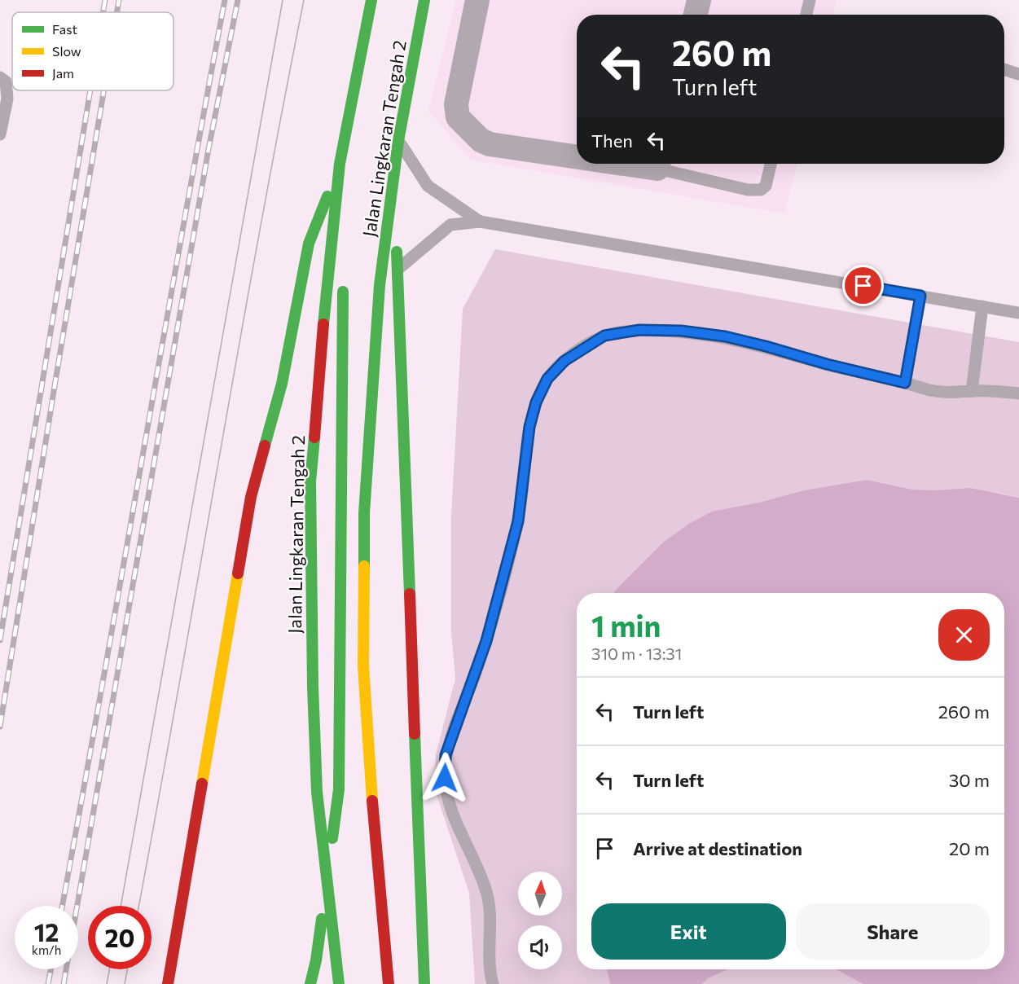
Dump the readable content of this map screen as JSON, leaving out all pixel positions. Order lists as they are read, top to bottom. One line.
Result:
{"streets":{"highway":["Jalan Lingkaran Tengah 2"]},"legend":["Fast","Slow","Jam"],"north":"top","page":{"turn":["260 m","Turn left"],"then":"Then","heading":["1 min","310 m · 13:31"],"list":[{"name":"Turn left","value":"260 m"},{"name":"Turn left","value":"30 m"},{"name":"Arrive at destination","value":"20 m"}],"buttons":["Exit","Share"],"speed":"12 km/h","limit":"20"}}
